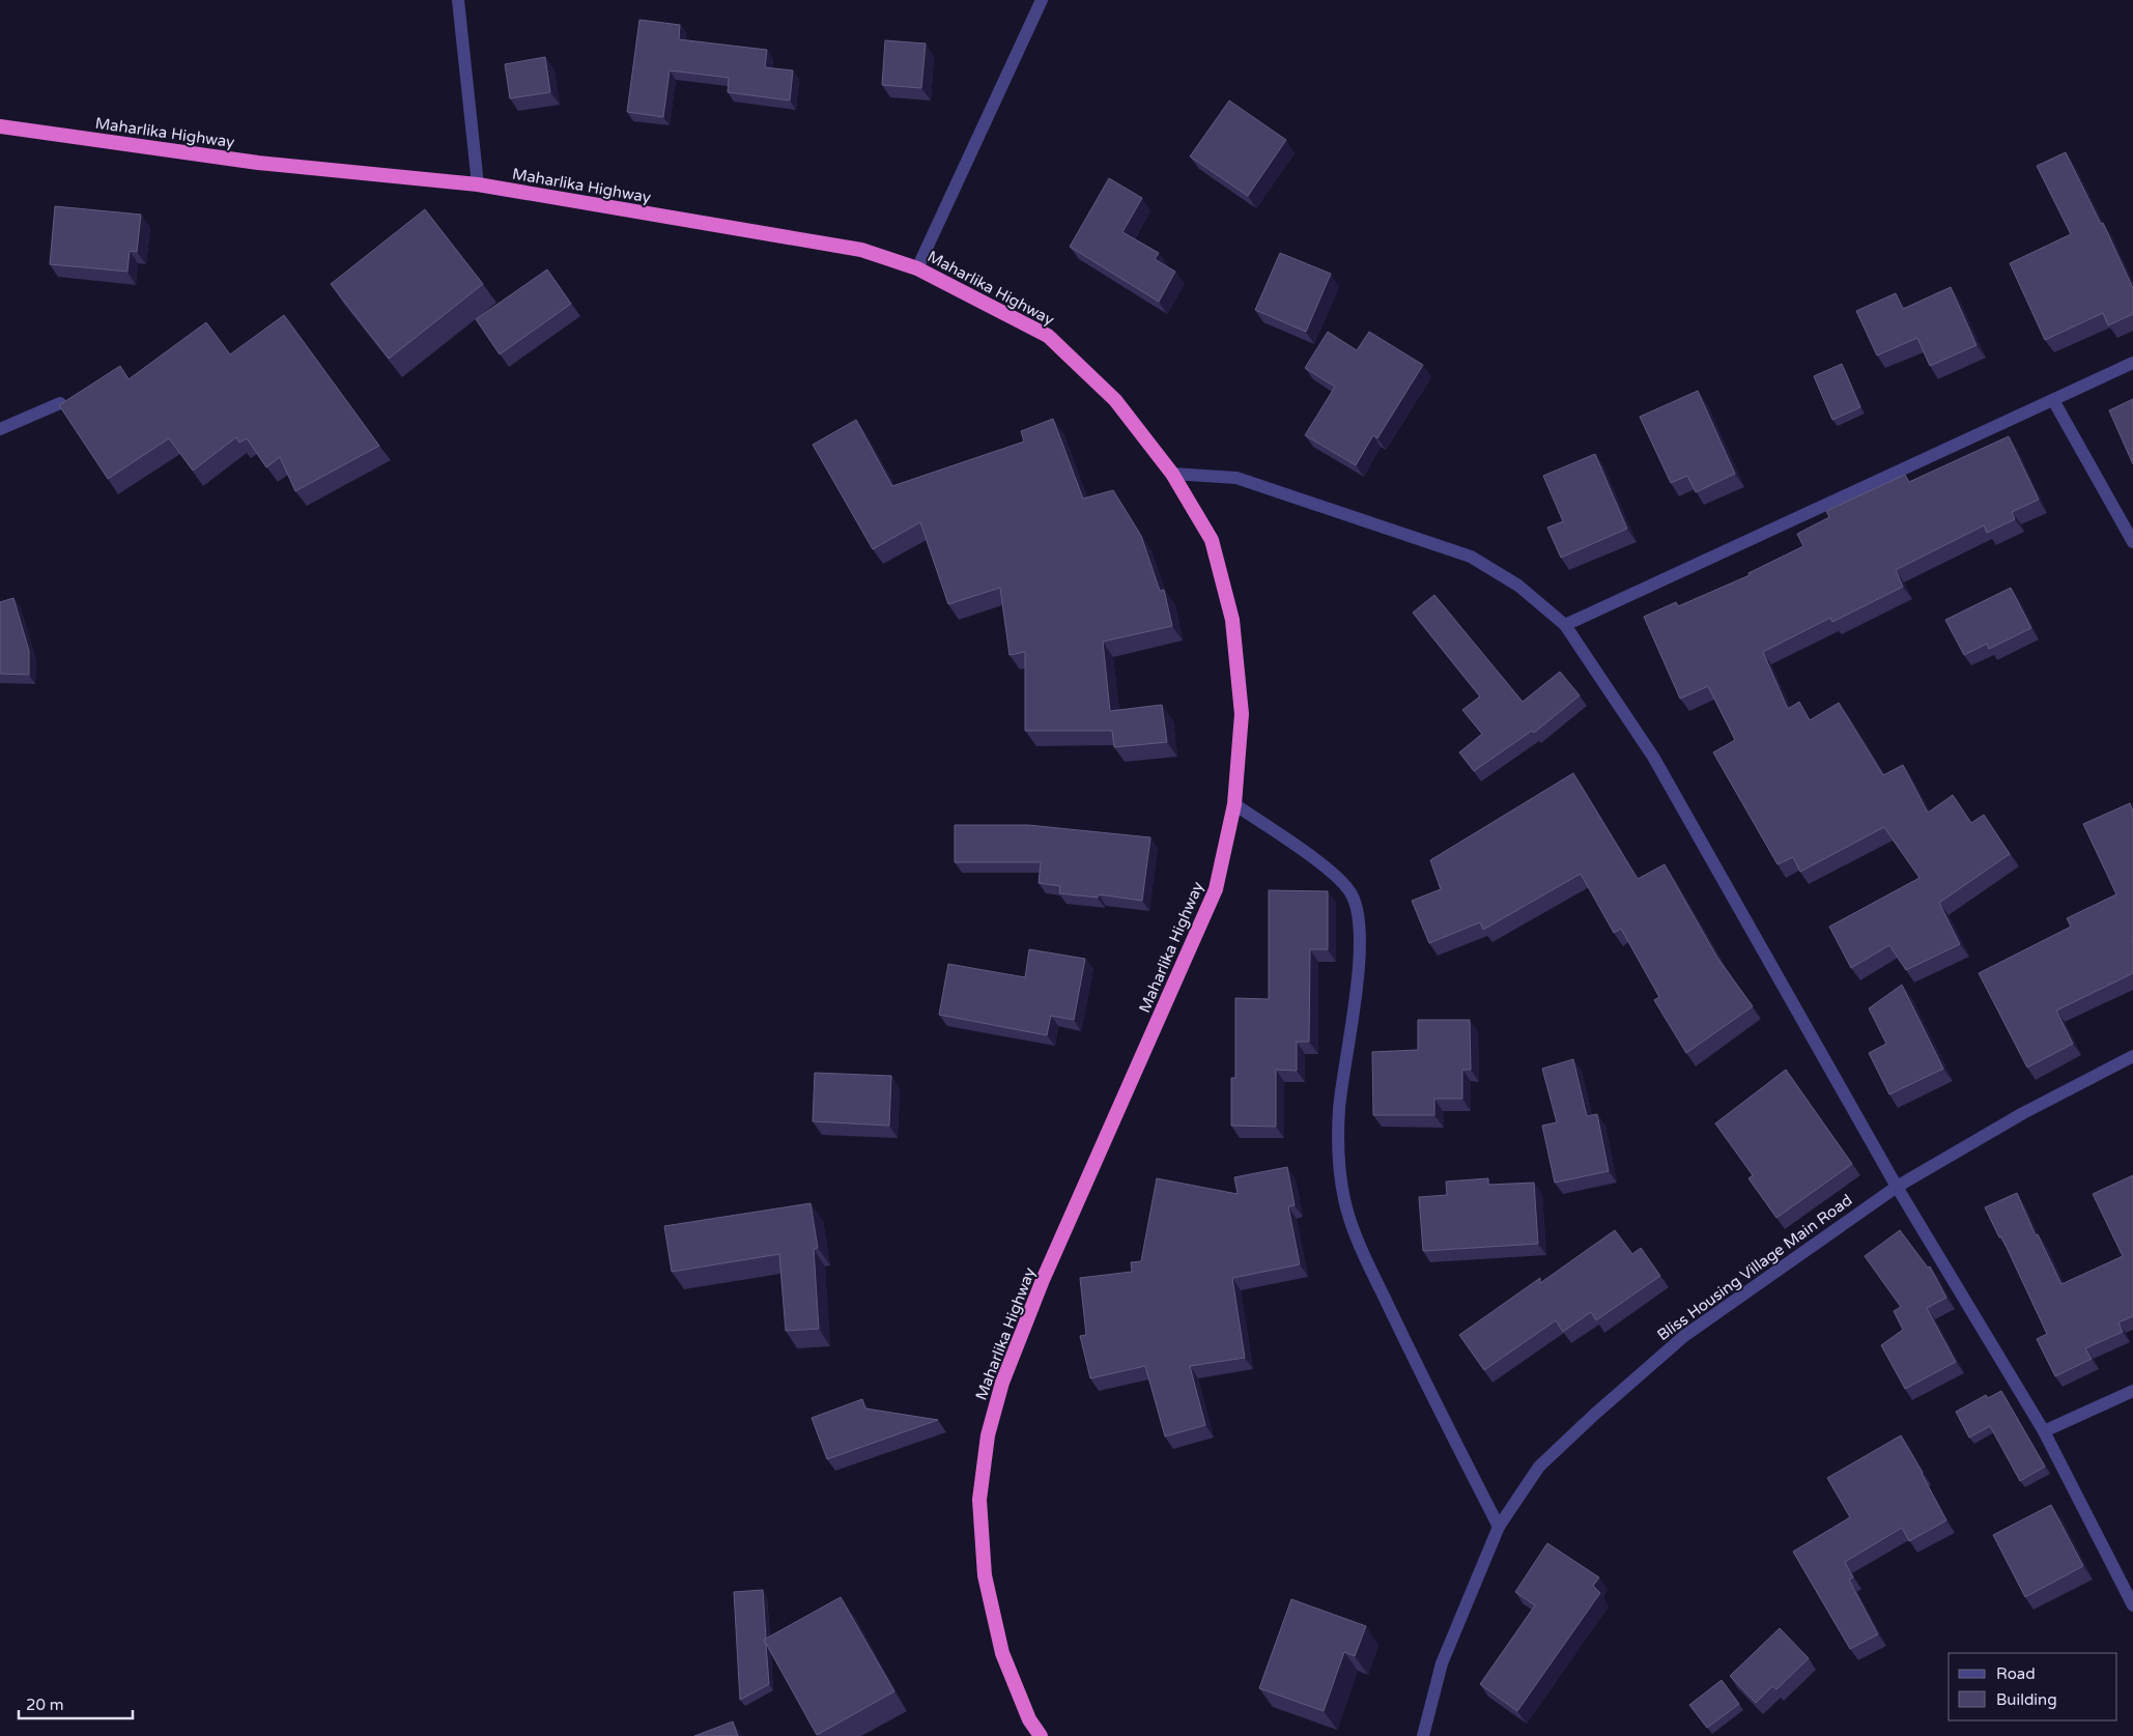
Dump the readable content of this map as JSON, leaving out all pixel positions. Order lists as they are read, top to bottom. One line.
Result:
{"streets":{"highway":["Maharlika Highway"],"street":["Bliss Housing Village Main Road"]},"legend":["Road","Building"],"scale_bar":"20 m"}
